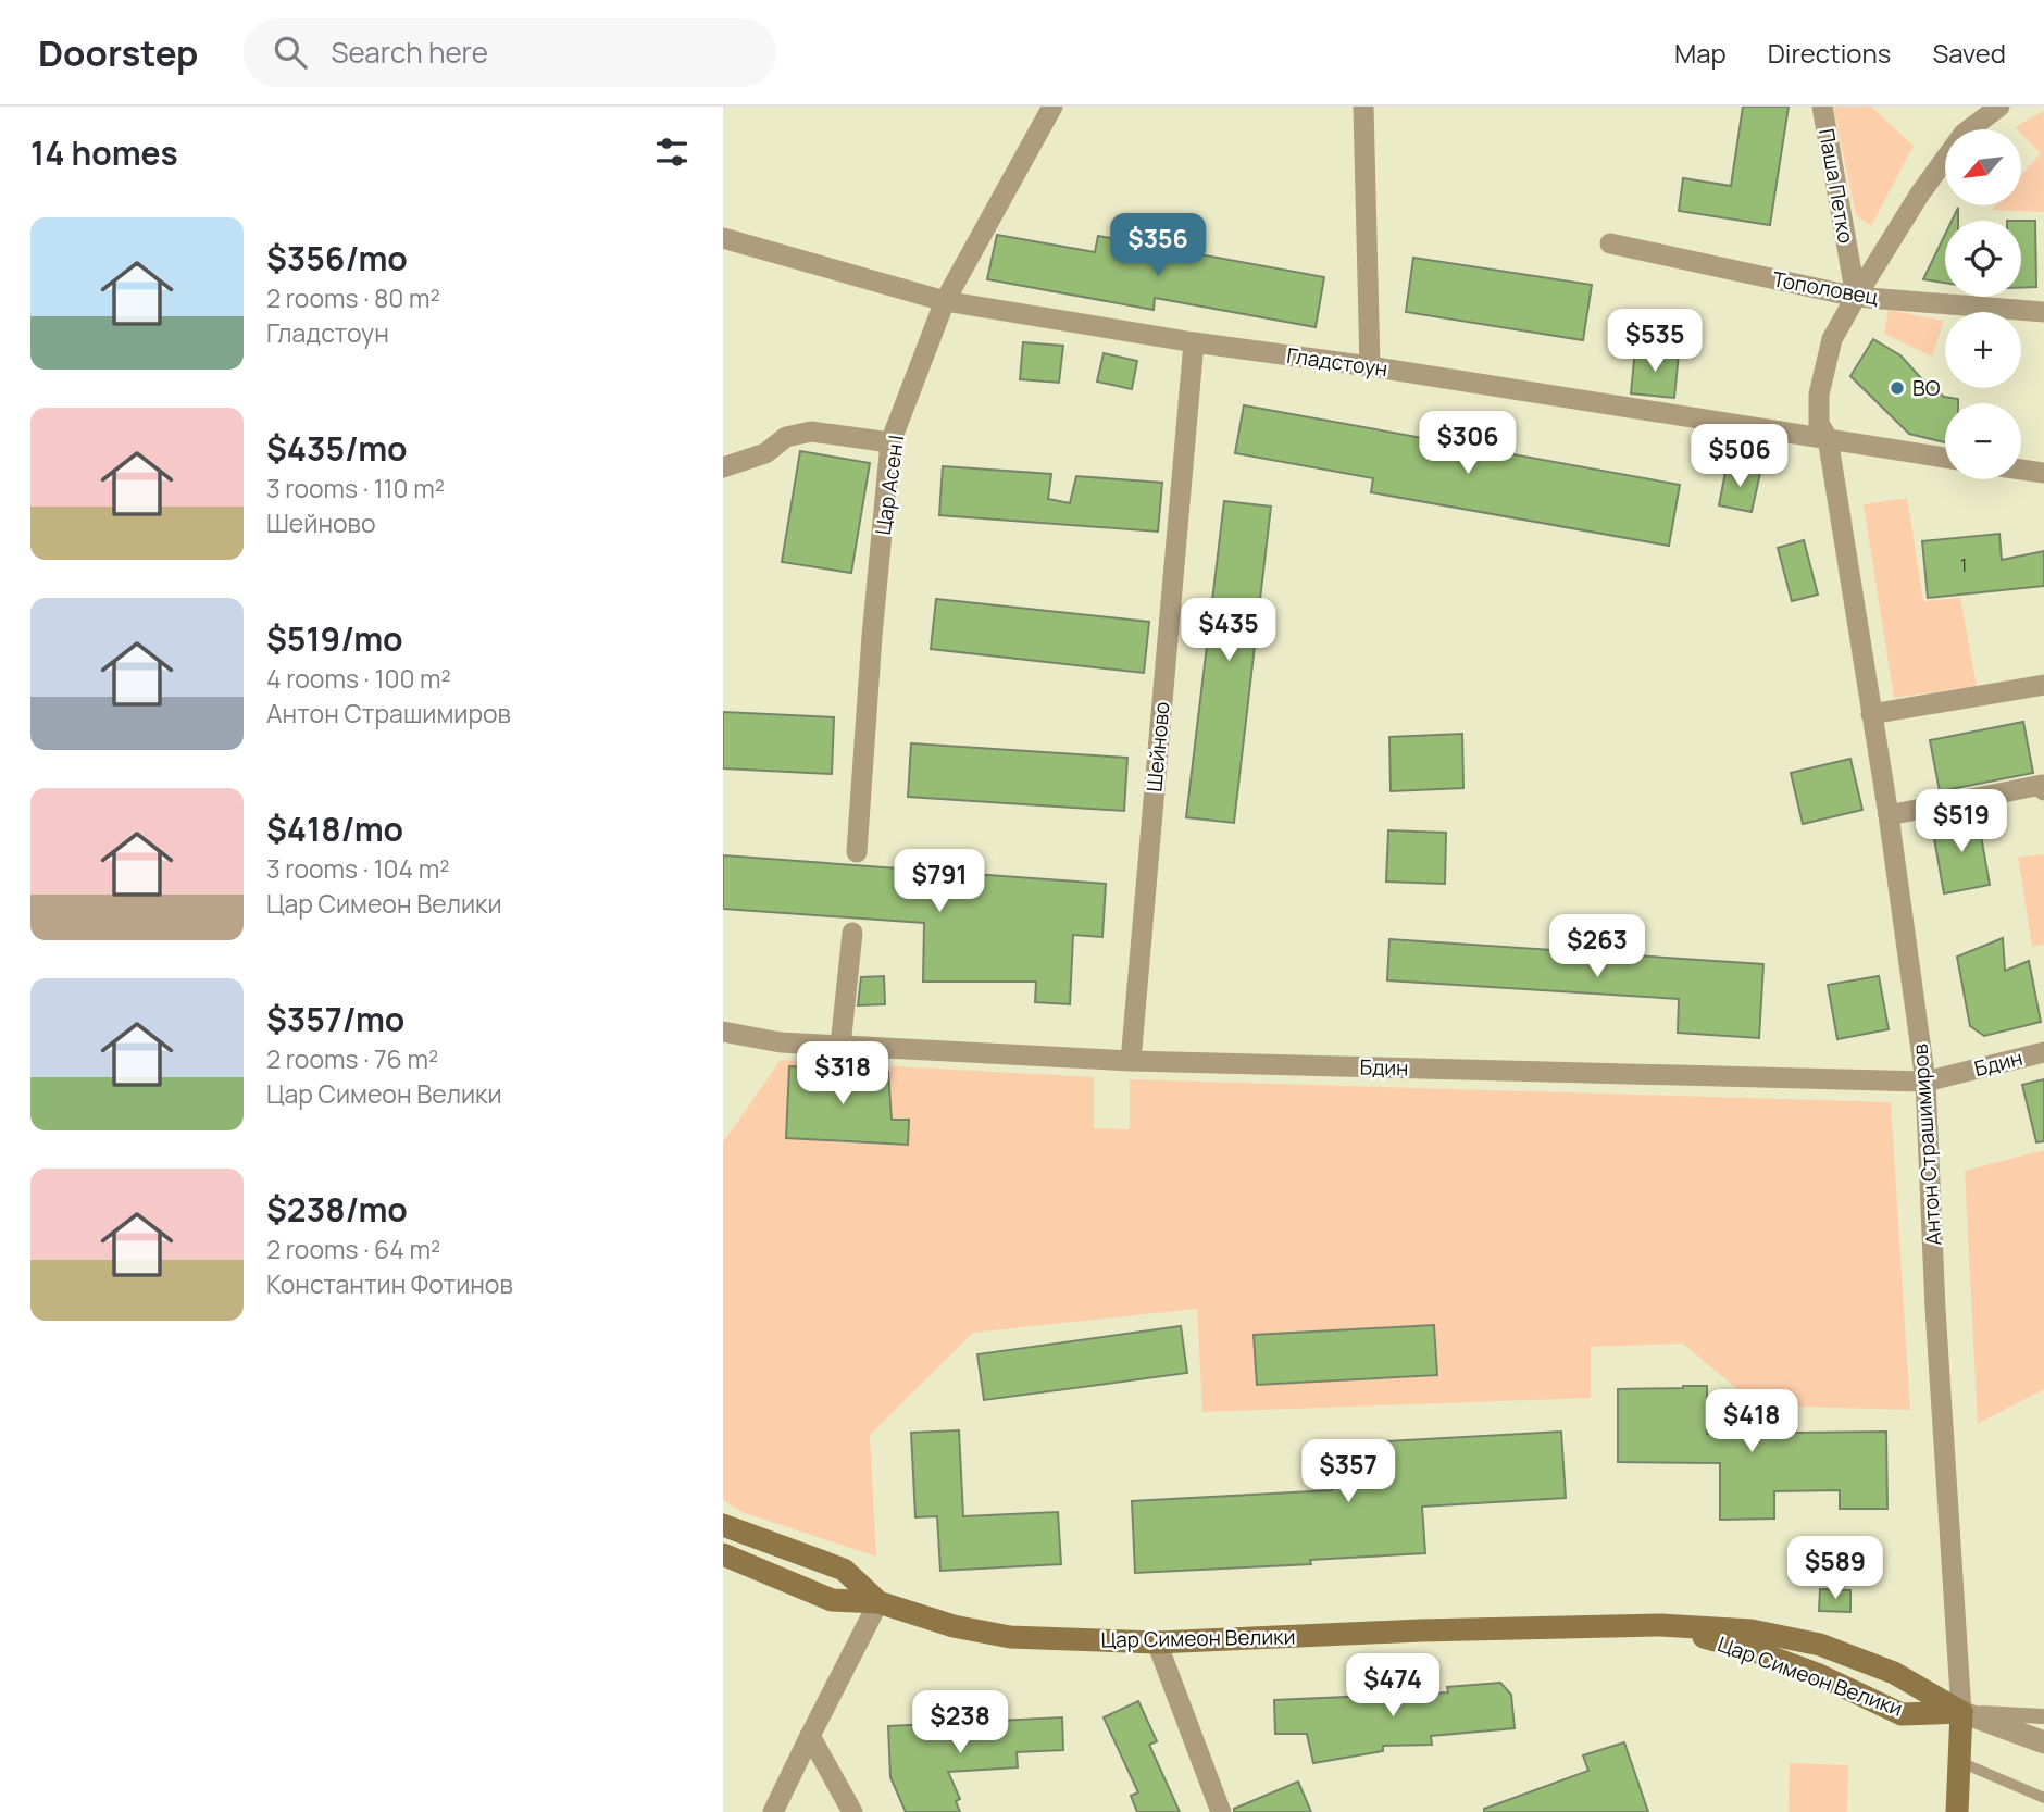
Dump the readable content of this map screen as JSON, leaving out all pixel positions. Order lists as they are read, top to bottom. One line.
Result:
{"streets":{"main road":["Антон Страшимиров","Цар Симеон Велики"],"street":["Паша Петко","Тополовец","Гладстоун","Цар Асен I","Шейново","Бдин"]},"crossings":[["Паша Петко","Тополовец"],["Гладстоун","Цар Асен I"],["Гладстоун","Шейново"],["Гладстоун","Антон Страшимиров"],["Шейново","Бдин"],["Бдин","Антон Страшимиров"],["Антон Страшимиров","Цар Симеон Велики"]],"places":["ВО"],"house_numbers":["1"],"north":"bottom left","page":{"header":"Doorstep","search":"Search here","nav":["Map","Directions","Saved"],"heading":"14 homes","map_buttons":["+","−"],"list":[{"name":"$356/mo","note":"2 rooms · 80 m² · Гладстоун"},{"name":"$435/mo","note":"3 rooms · 110 m² · Шейново"},{"name":"$519/mo","note":"4 rooms · 100 m² · Антон Страшимиров"},{"name":"$418/mo","note":"3 rooms · 104 m² · Цар Симеон Велики"},{"name":"$357/mo","note":"2 rooms · 76 m² · Цар Симеон Велики"},{"name":"$238/mo","note":"2 rooms · 64 m² · Константин Фотинов"}],"price":["$356","$535","$306","$506","$435","$519","$791","$263","$318","$418","$357","$589","$474","$238"]}}
